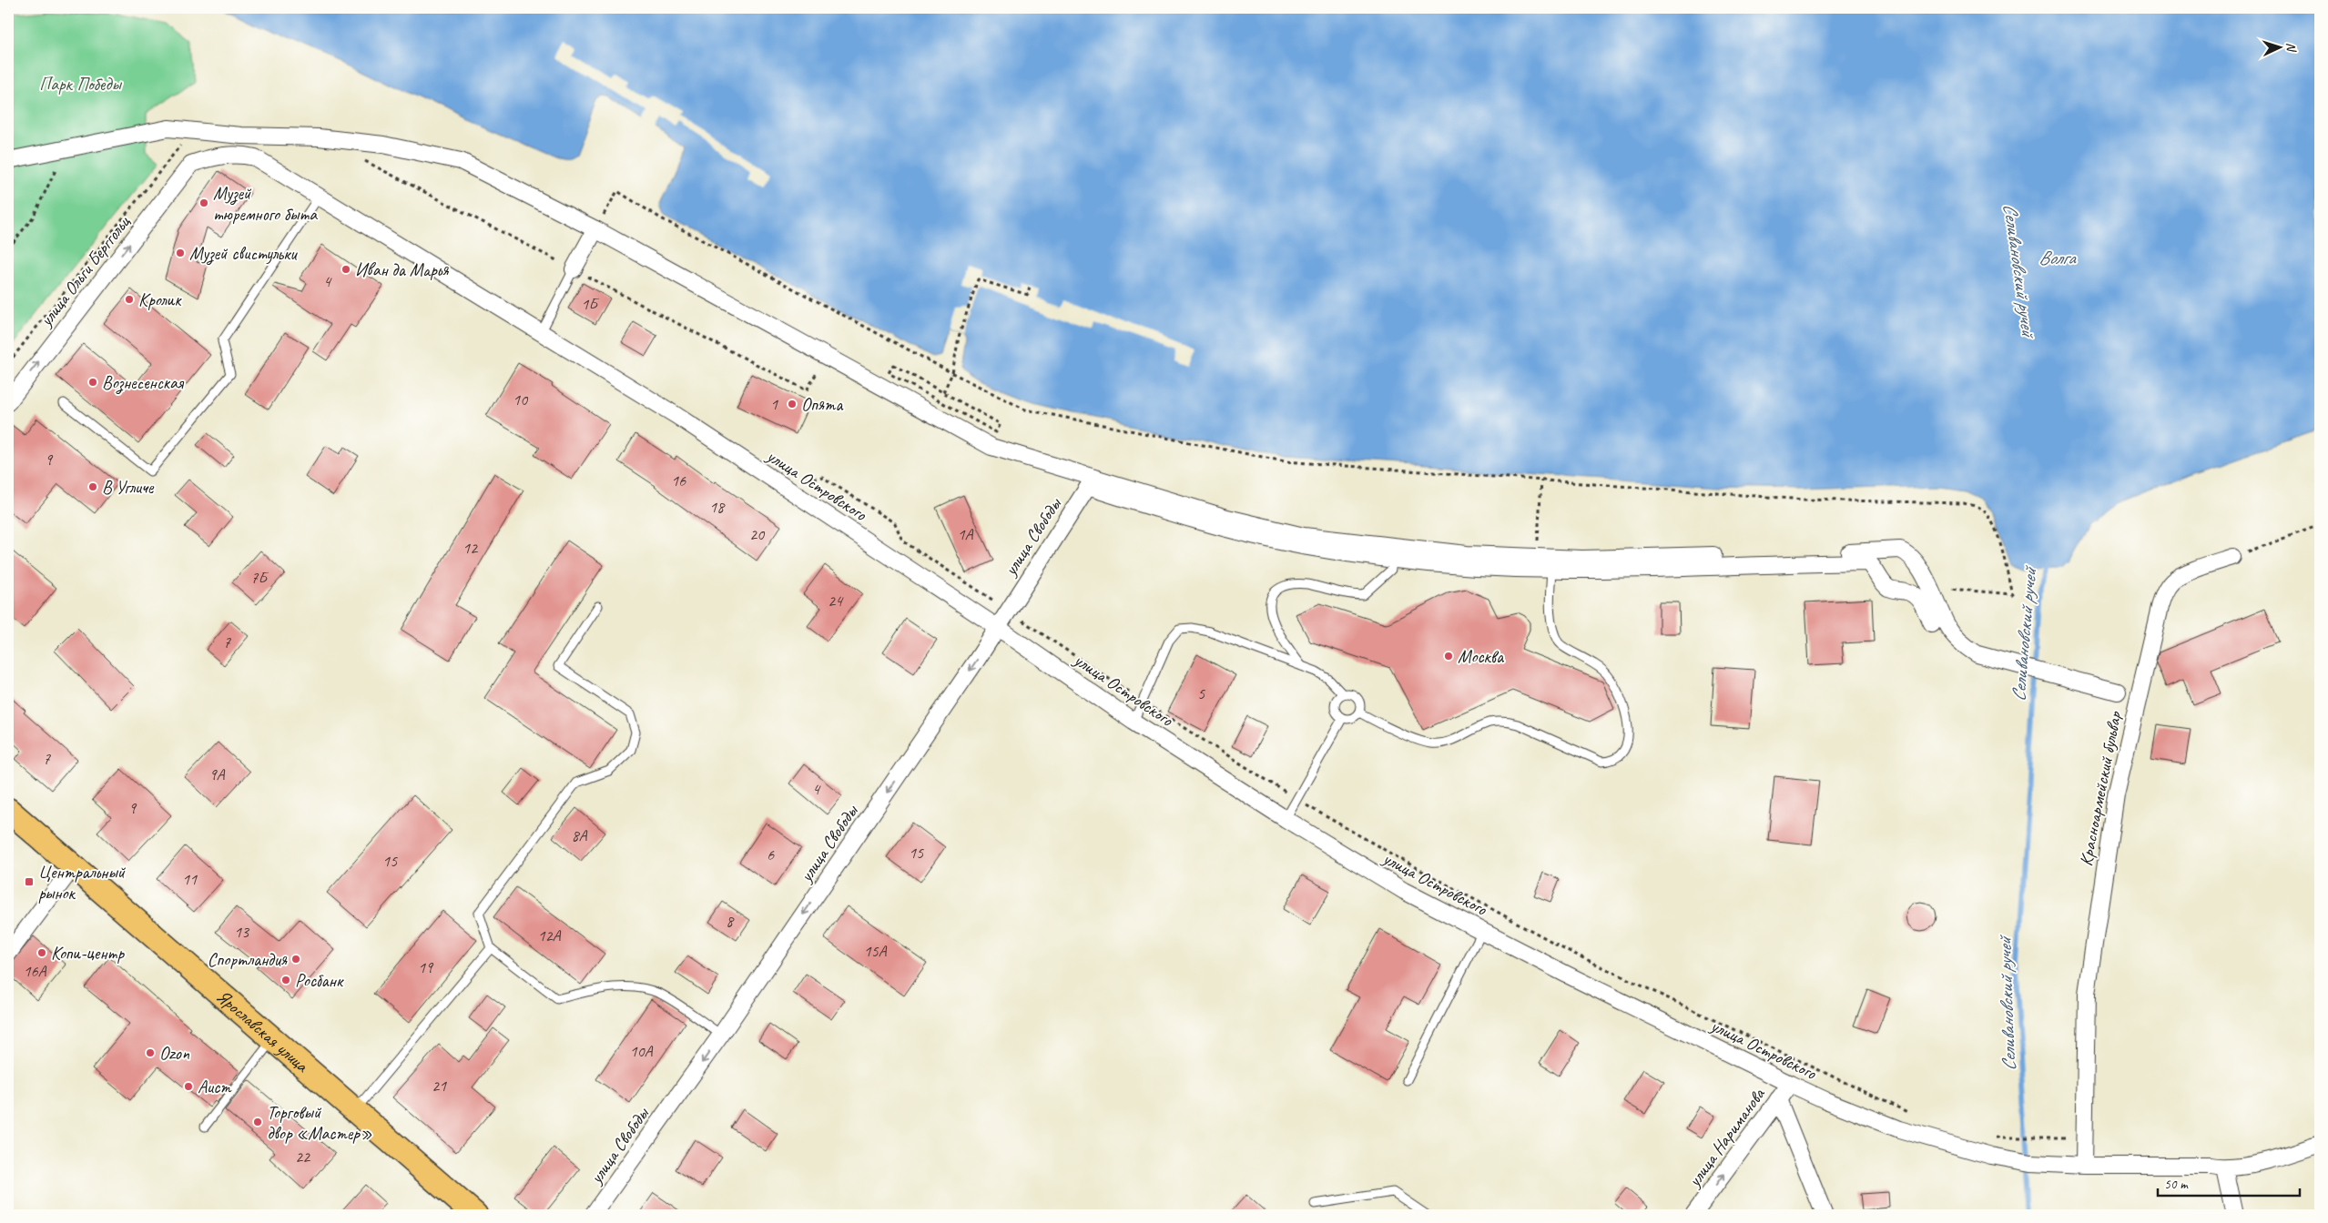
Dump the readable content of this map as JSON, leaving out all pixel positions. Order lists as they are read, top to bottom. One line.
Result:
{"streets":{"main road":["Ярославская улица"],"street":["улица Ольги Берггольц","улица Островского","улица Свободы","Красноармейский бульвар","улица Нариманова"]},"crossings":[["улица Ольги Берггольц","улица Островского"],["улица Островского","улица Свободы"],["улица Островского","Красноармейский бульвар"],["улица Островского","улица Нариманова"]],"one_way":["улица Ольги Берггольц","улица Свободы","улица Нариманова"],"water":["Волга","Селивановский ручей"],"parks":["Парк Победы"],"places":{"other":["Музей тюремного быта","Музей свистульки","Иван да Марья","Кролик","Вознесенская","Опята","В Угличе","Москва","Копи-центр","Спортландия","Росбанк","Ozon","Аист","Торговый двор «Мастер»"],"transit":["Центральный рынок"]},"house_numbers":["4","1Б","10","1","9","16","18","20","1А","12","7Б","24","7","5","7","9А","4","9","8А","15","6","15","11","8","13","12А","15А","19","16А","10А","21","22"],"scale_bar":"50 m","north":"right"}
